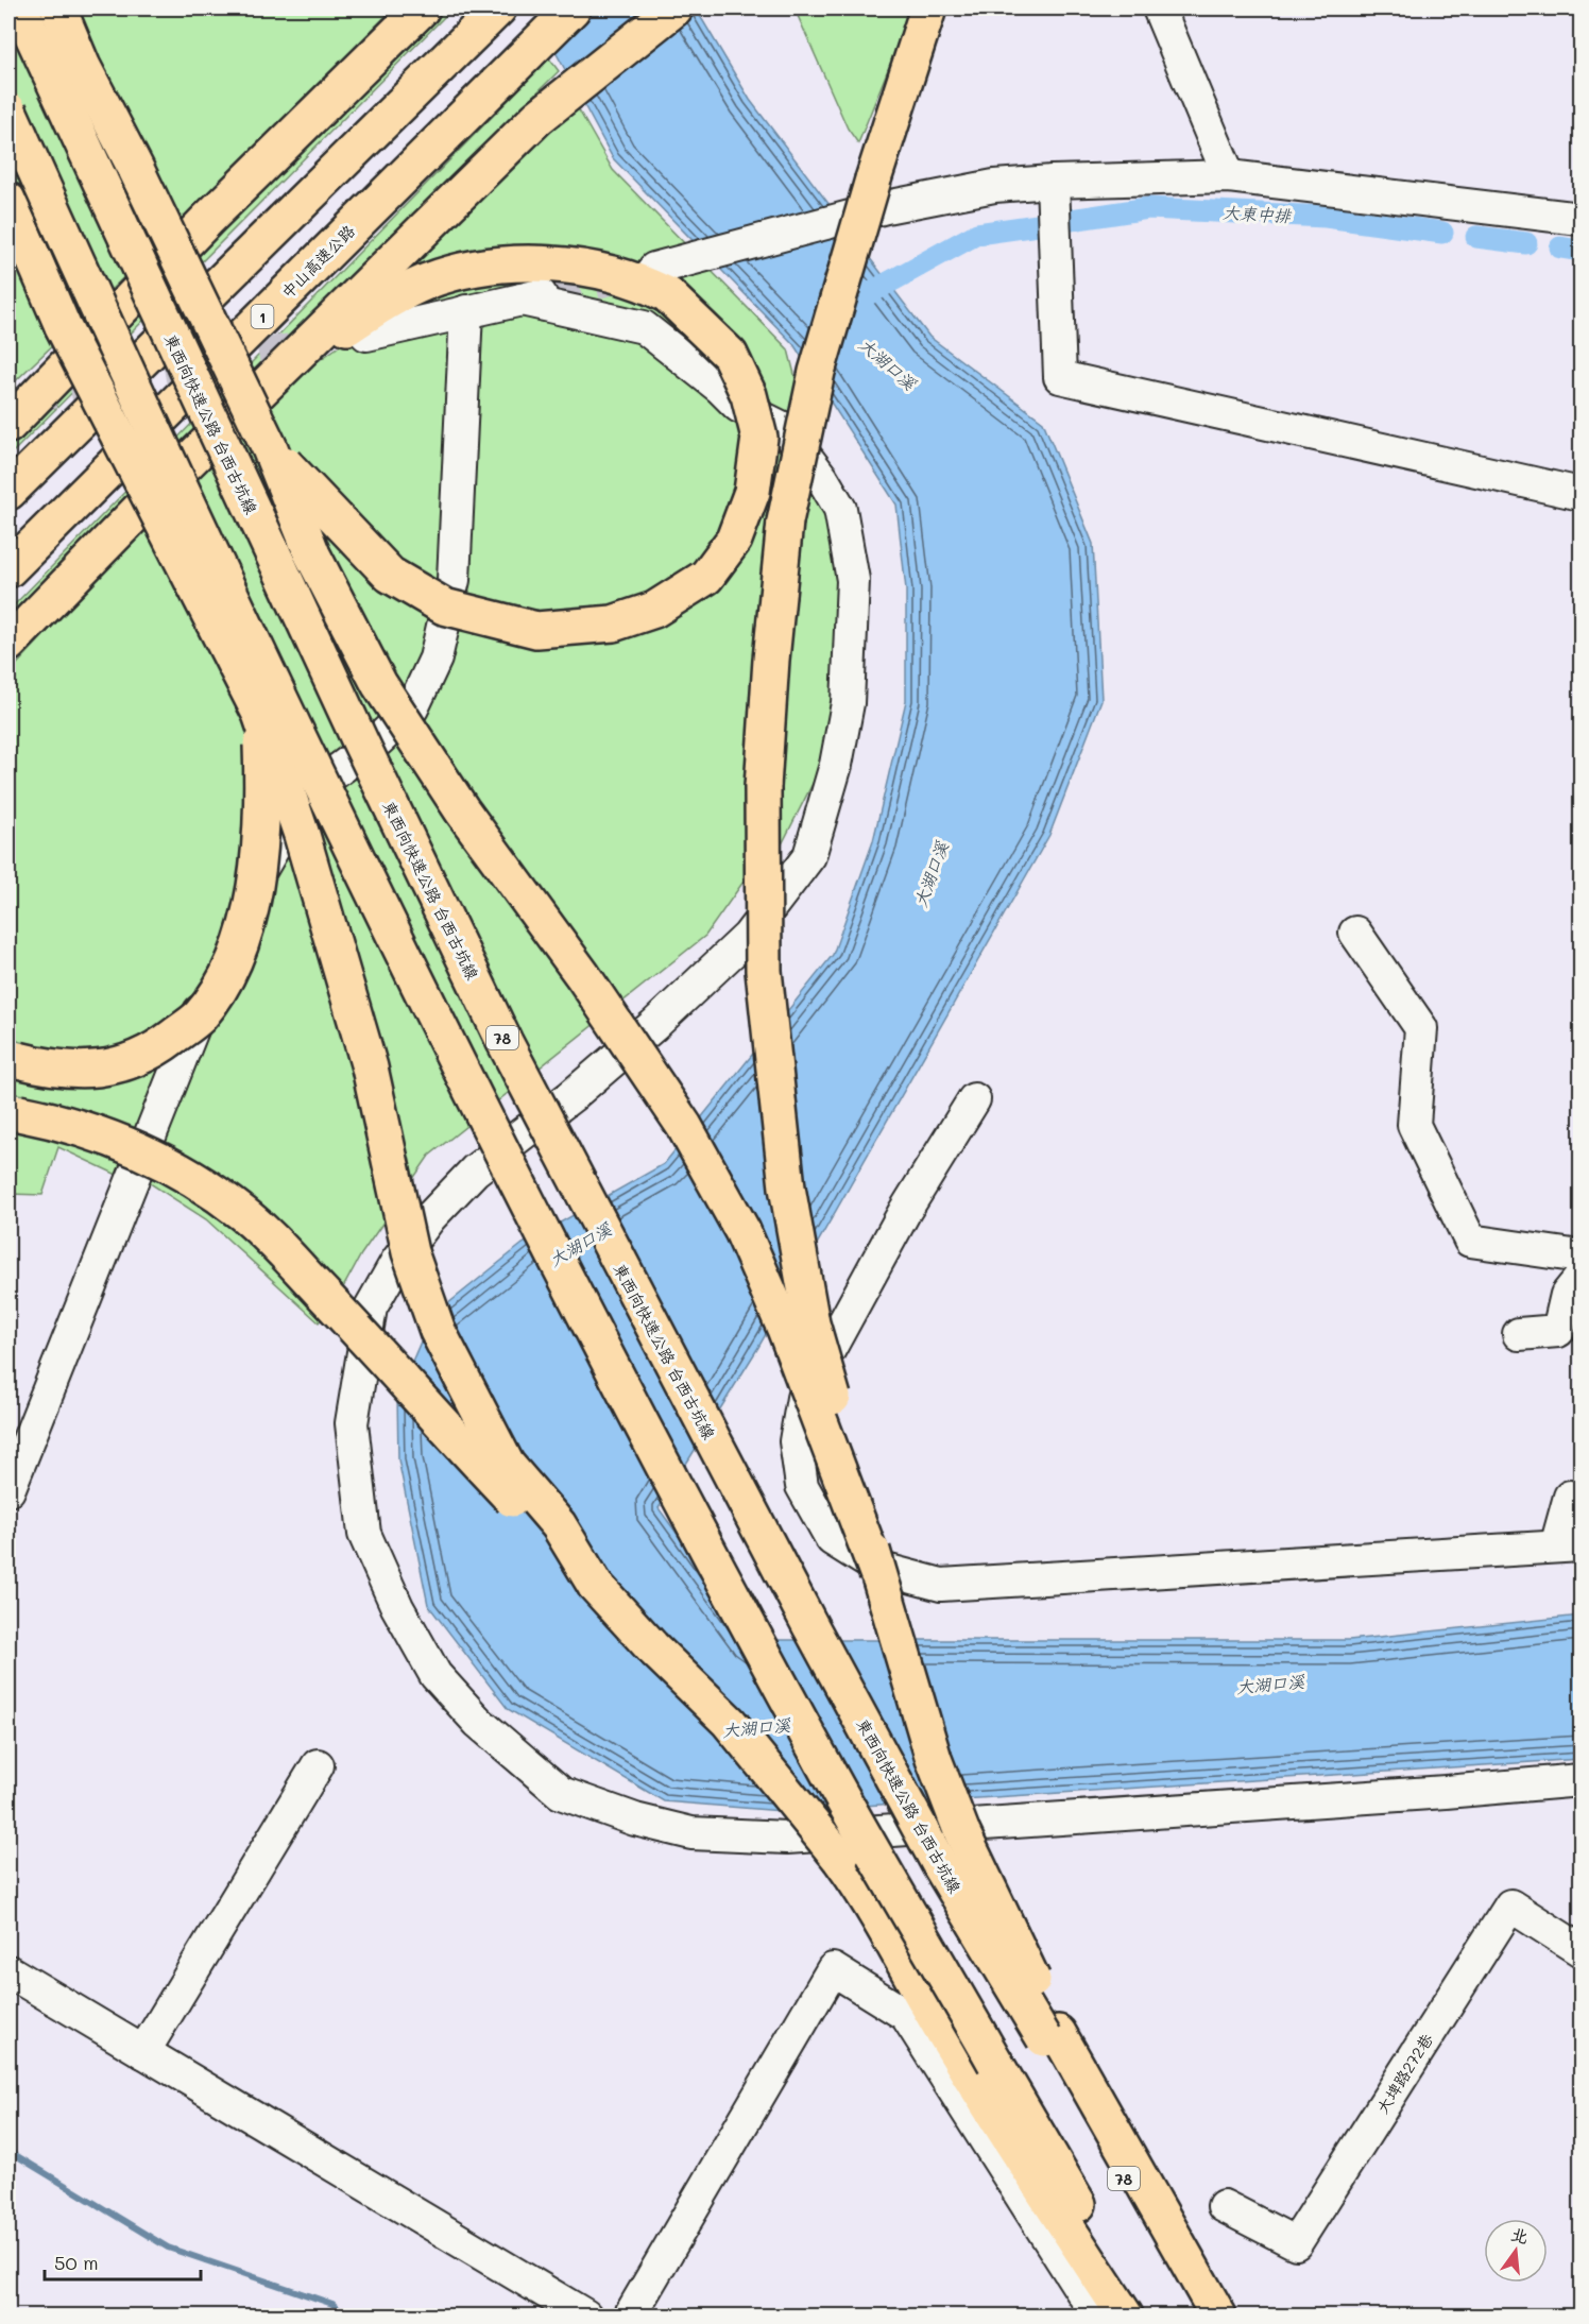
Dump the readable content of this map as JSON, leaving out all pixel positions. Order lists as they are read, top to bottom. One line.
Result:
{"streets":{"highway":["中山高速公路","1","東西向快速公路 台西古坑線","78"],"street":["大埤路272巷"]},"water":["大東中排","大湖口溪"],"scale_bar":"50 m","north":"top"}
